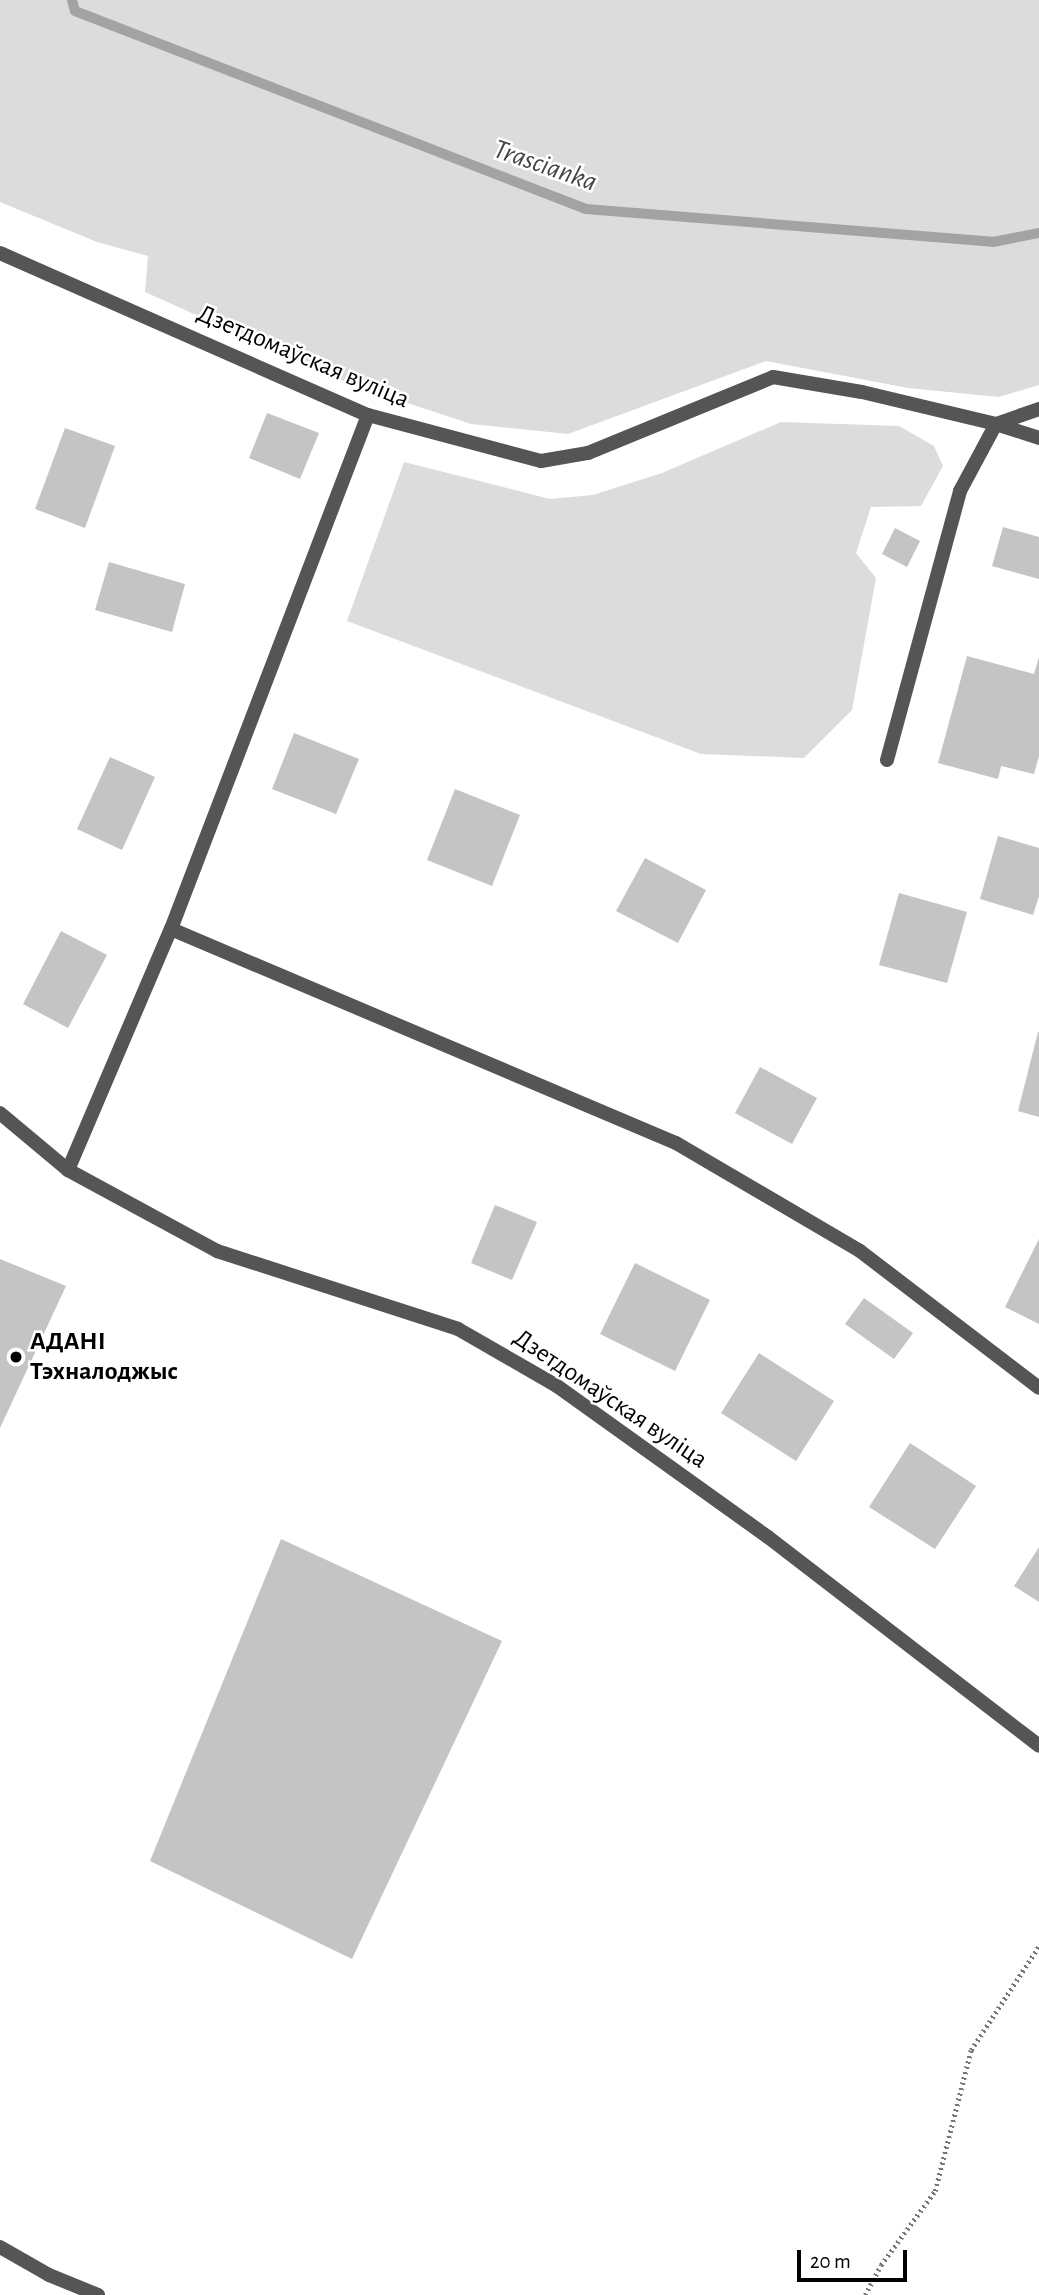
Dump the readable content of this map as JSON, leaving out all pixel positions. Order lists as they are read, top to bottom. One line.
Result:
{"streets":{"street":["Дзетдомаўская вуліца"]},"water":["Trascianka"],"places":["АДАНІ Тэхналоджыс"],"scale_bar":"20 m"}
